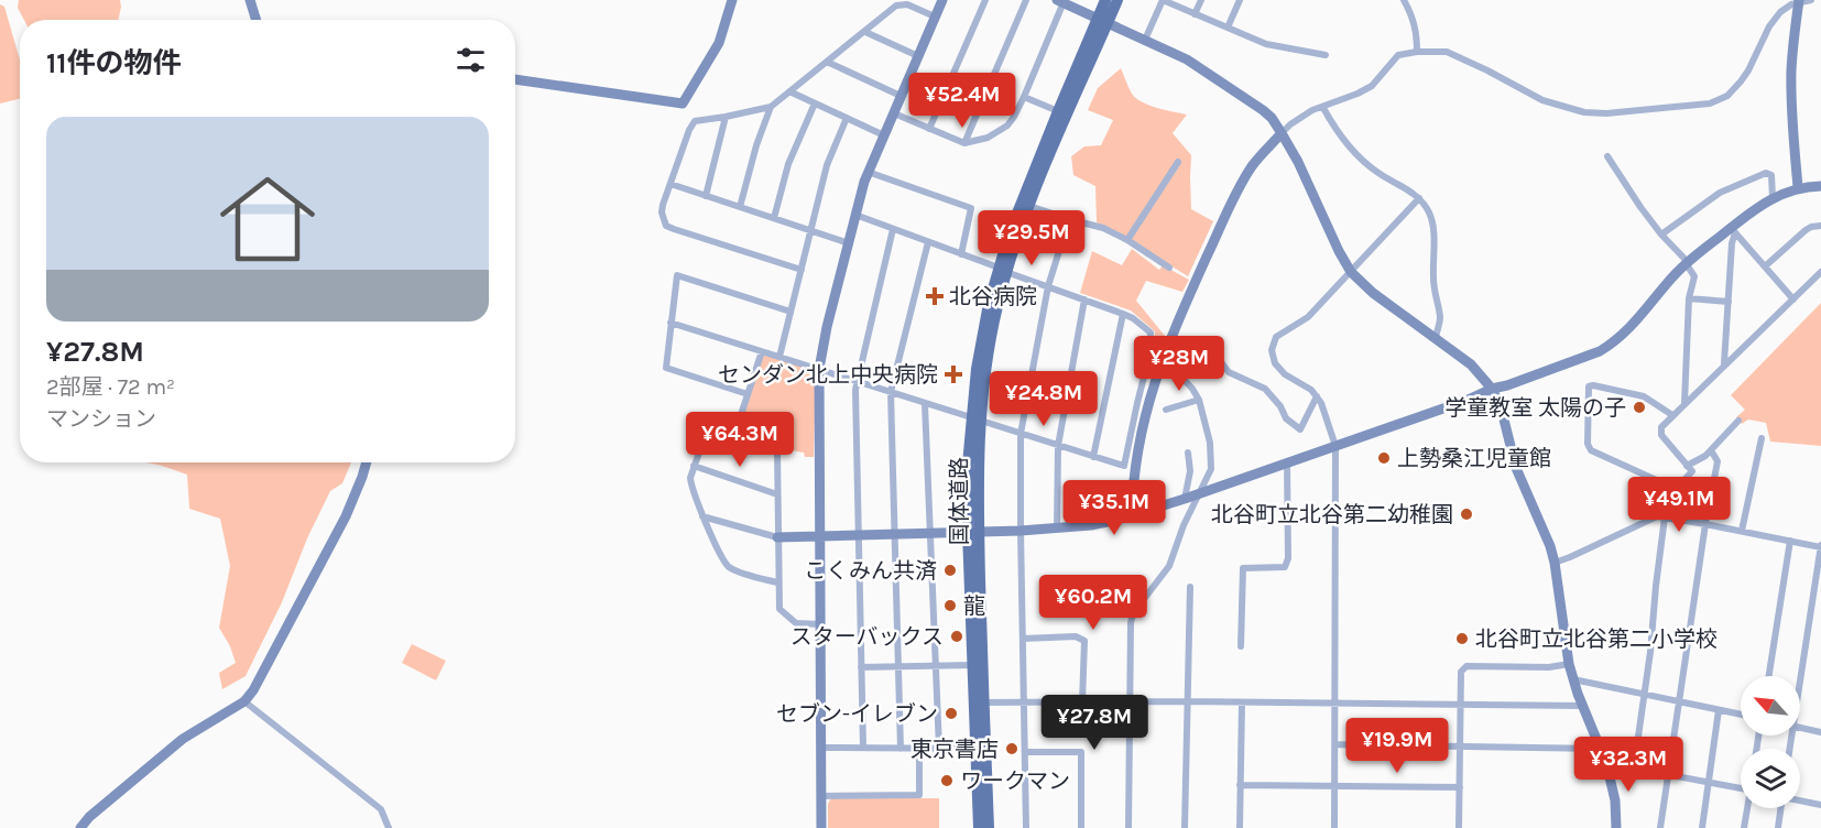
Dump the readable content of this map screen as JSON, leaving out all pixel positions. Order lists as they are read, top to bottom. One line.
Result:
{"streets":{"main road":["国体道路"]},"places":{"health":["北谷病院","センダン北上中央病院"],"other":["学童教室 太陽の子","上勢桑江児童館","北谷町立北谷第二幼稚園","こくみん共済","龍","スターバックス","北谷町立北谷第二小学校","セブン-イレブン","東京書店","ワークマン"]},"north":"top left","page":{"heading":"11件の物件","price":["¥52.4M","¥29.5M","¥28M","¥24.8M","¥64.3M","¥49.1M","¥35.1M","¥60.2M","¥27.8M","¥19.9M","¥32.3M"],"list":[{"name":"¥27.8M","note":"2部屋 · 72 m² · マンション"}]}}
